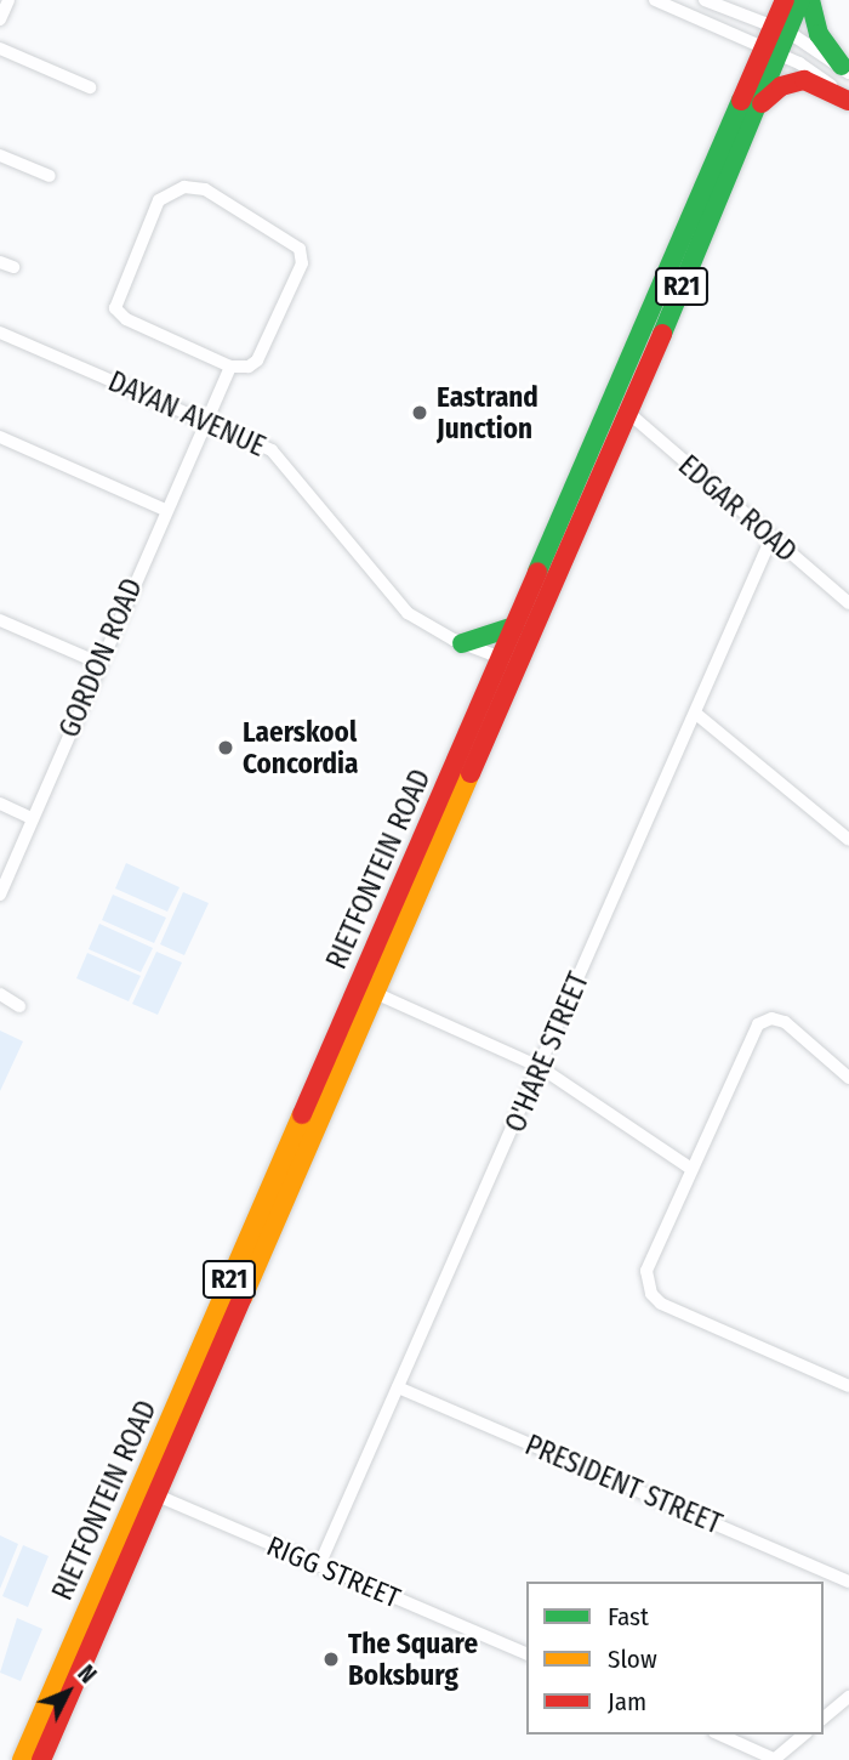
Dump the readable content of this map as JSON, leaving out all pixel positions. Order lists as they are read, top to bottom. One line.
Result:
{"streets":{"main road":["R21","RIETFONTEIN ROAD"],"street":["DAYAN AVENUE","EDGAR ROAD","GORDON ROAD","O'HARE STREET","PRESIDENT STREET","RIGG STREET"]},"crossings":[["DAYAN AVENUE","GORDON ROAD"],["DAYAN AVENUE","RIETFONTEIN ROAD"],["EDGAR ROAD","RIETFONTEIN ROAD"],["EDGAR ROAD","O'HARE STREET"],["RIETFONTEIN ROAD","RIGG STREET"],["O'HARE STREET","PRESIDENT STREET"],["O'HARE STREET","RIGG STREET"]],"places":["Eastrand Junction","Laerskool Concordia","The Square Boksburg"],"legend":["Fast","Slow","Jam"],"north":"top right"}
